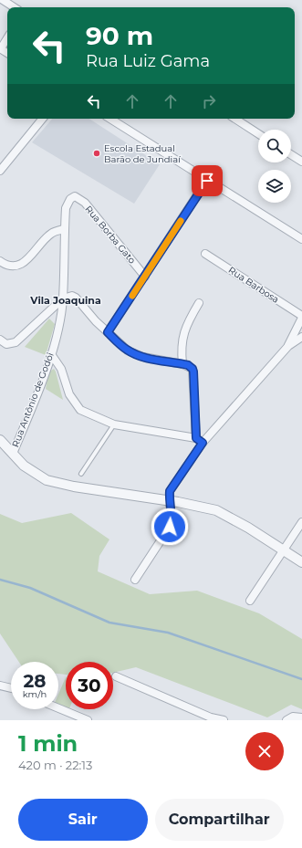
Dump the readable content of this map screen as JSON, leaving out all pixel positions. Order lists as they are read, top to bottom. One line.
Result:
{"streets":{"street":["Rua Borba Gato","Rua Barbosa","Rua Antônio de Godói"]},"crossings":[["Rua Borba Gato","Rua Antônio de Godói"]],"districts":["Vila Joaquina"],"places":["Escola Estadual Barão de Jundiaí"],"page":{"turn":["90 m","Rua Luiz Gama"],"speed":"28 km/h","limit":"30","heading":["1 min","420 m · 22:13"],"buttons":["Sair","Compartilhar"]}}
